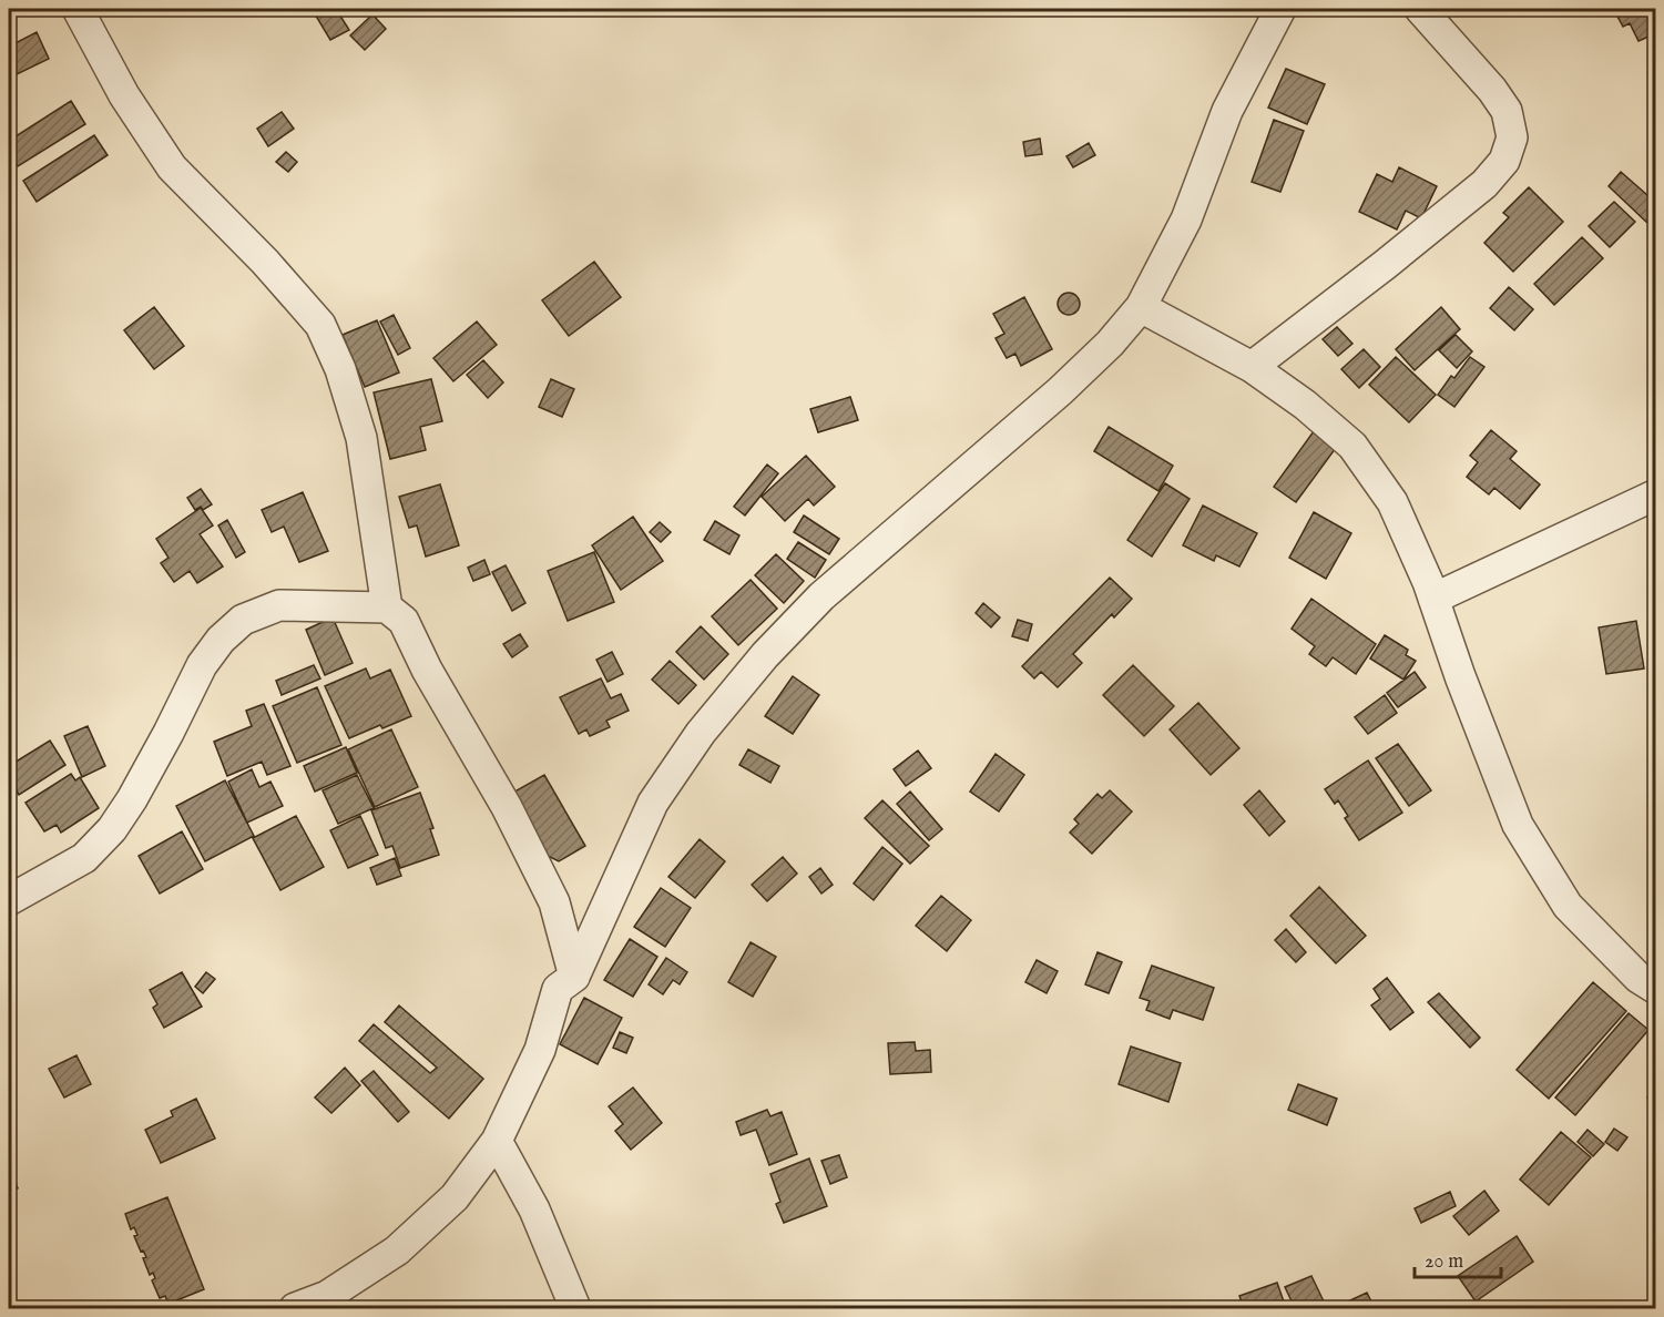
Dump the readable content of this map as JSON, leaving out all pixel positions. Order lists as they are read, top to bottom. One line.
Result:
{"scale_bar":"20 m"}
